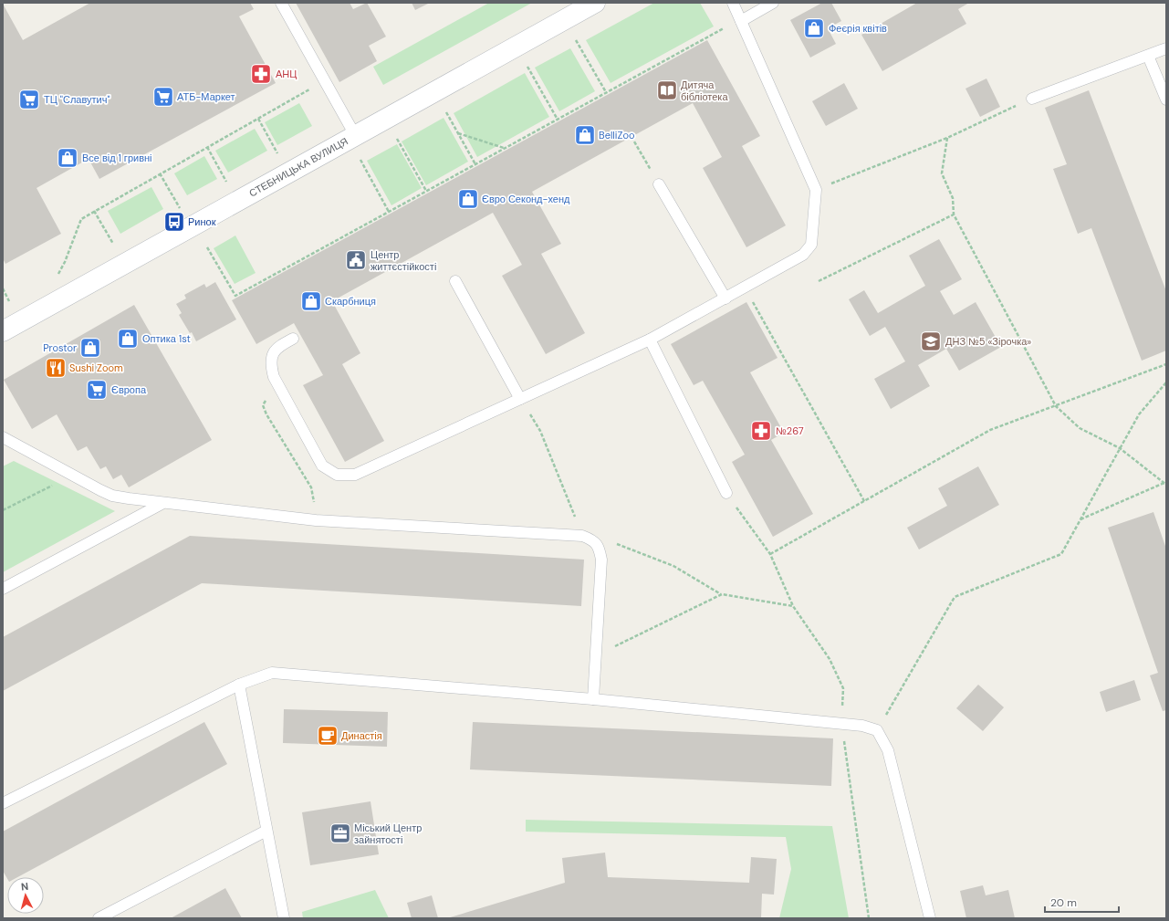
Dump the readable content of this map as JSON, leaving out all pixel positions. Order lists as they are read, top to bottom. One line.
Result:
{"streets":{"street":["СТЕБНИЦЬКА ВУЛИЦЯ"]},"places":{"shop":["Феєрія квітів","BelliZoo","Все від 1 гривні","Євро Секонд-хенд","Скарбниця","Оптика 1st","Prostor"],"pharmacy":["АНЦ","№267"],"library":["Дитяча бібліотека"],"supermarket":["АТБ-Маркет","ТЦ \"Славутич\"","Європа"],"bus stop":["Ринок"],"public building":["Центр життєстійкості"],"school or university":["ДНЗ №5 «Зірочка»"],"restaurant":["Sushi Zoom"],"cafe":["Династія"],"office":["Міський Центр зайнятості"]},"scale_bar":"20 m","north":"top"}
